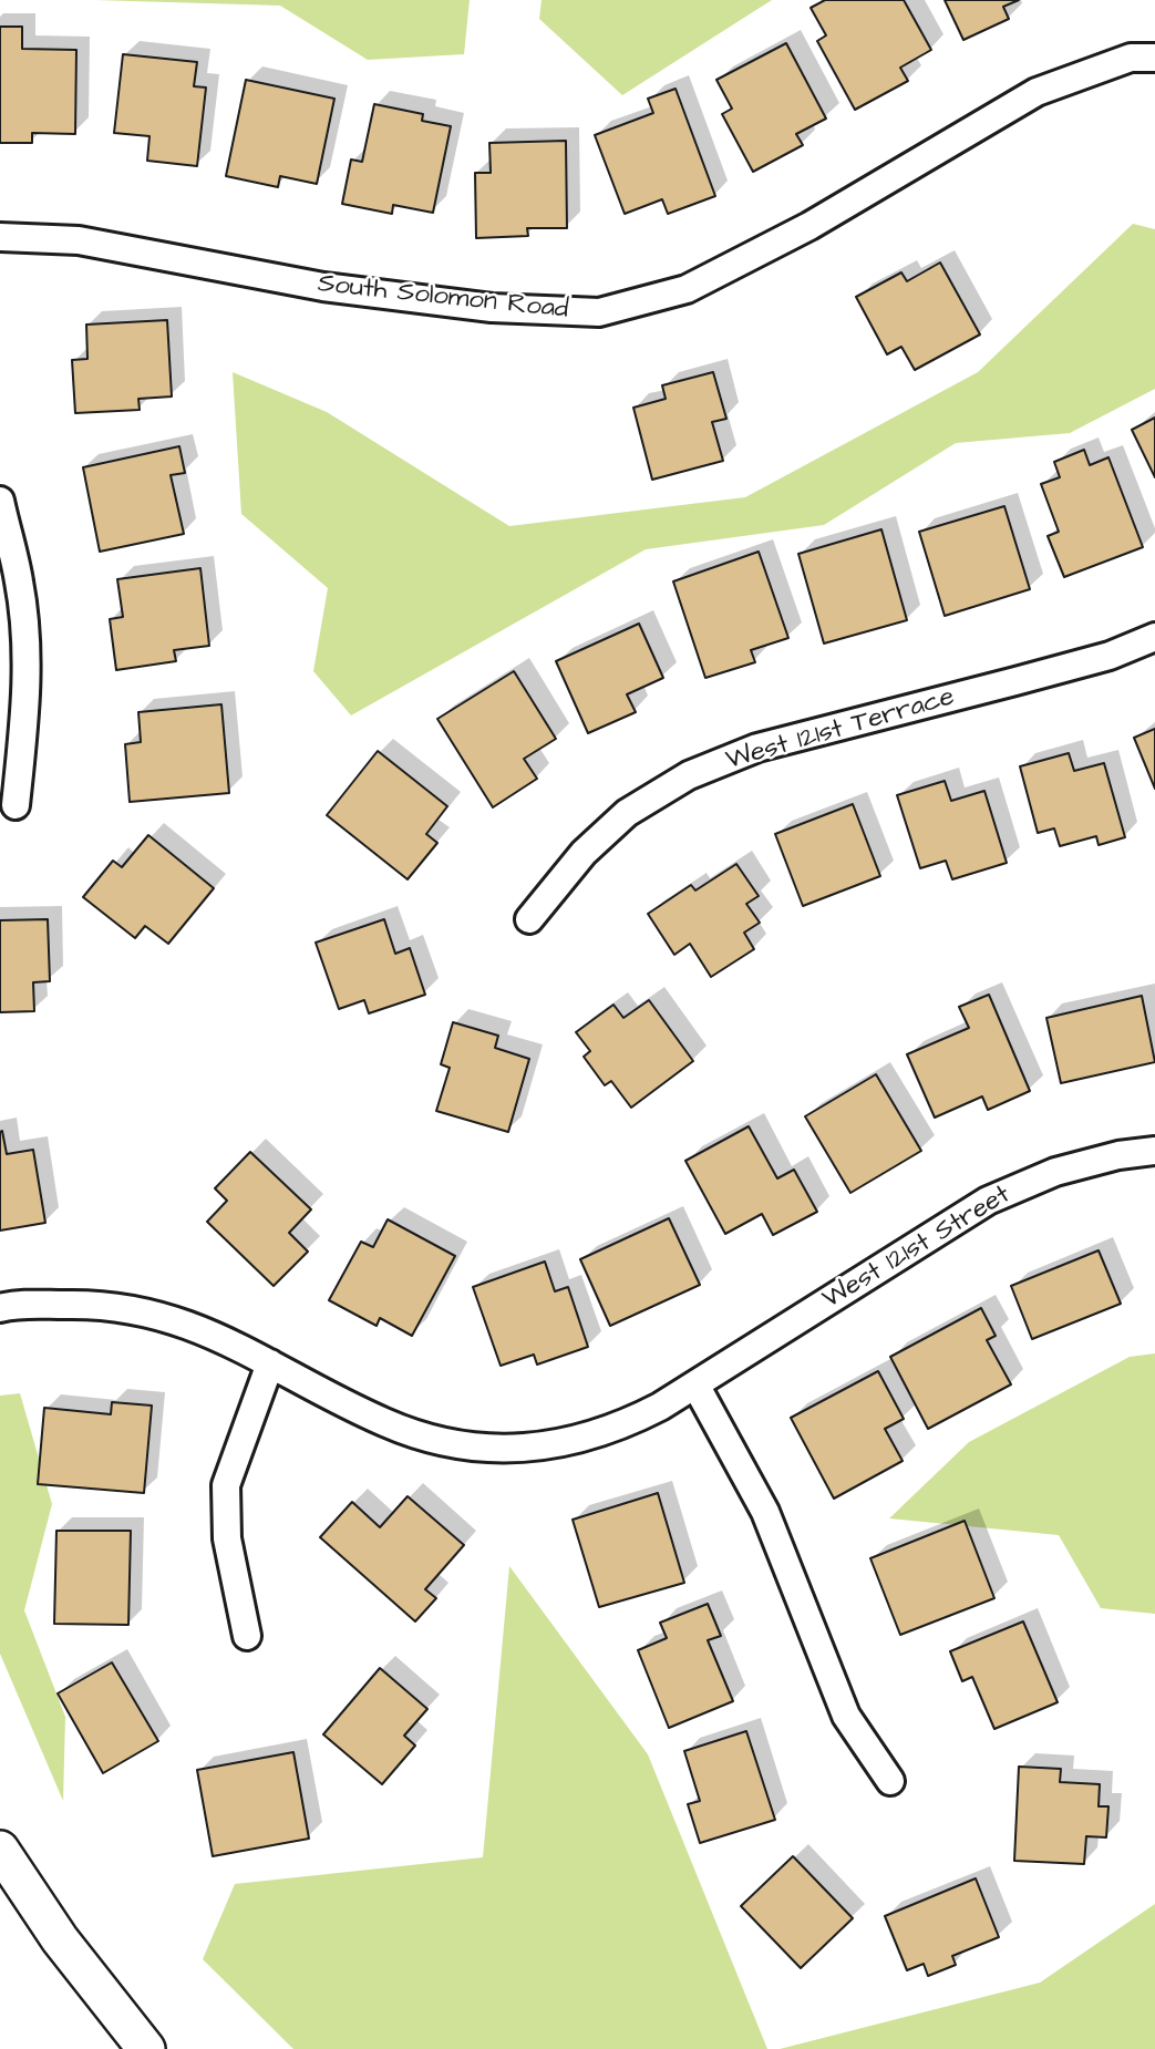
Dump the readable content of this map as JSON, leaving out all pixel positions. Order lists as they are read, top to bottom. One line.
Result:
{"streets":{"street":["South Solomon Road","West 121st Terrace","West 121st Street"]}}
